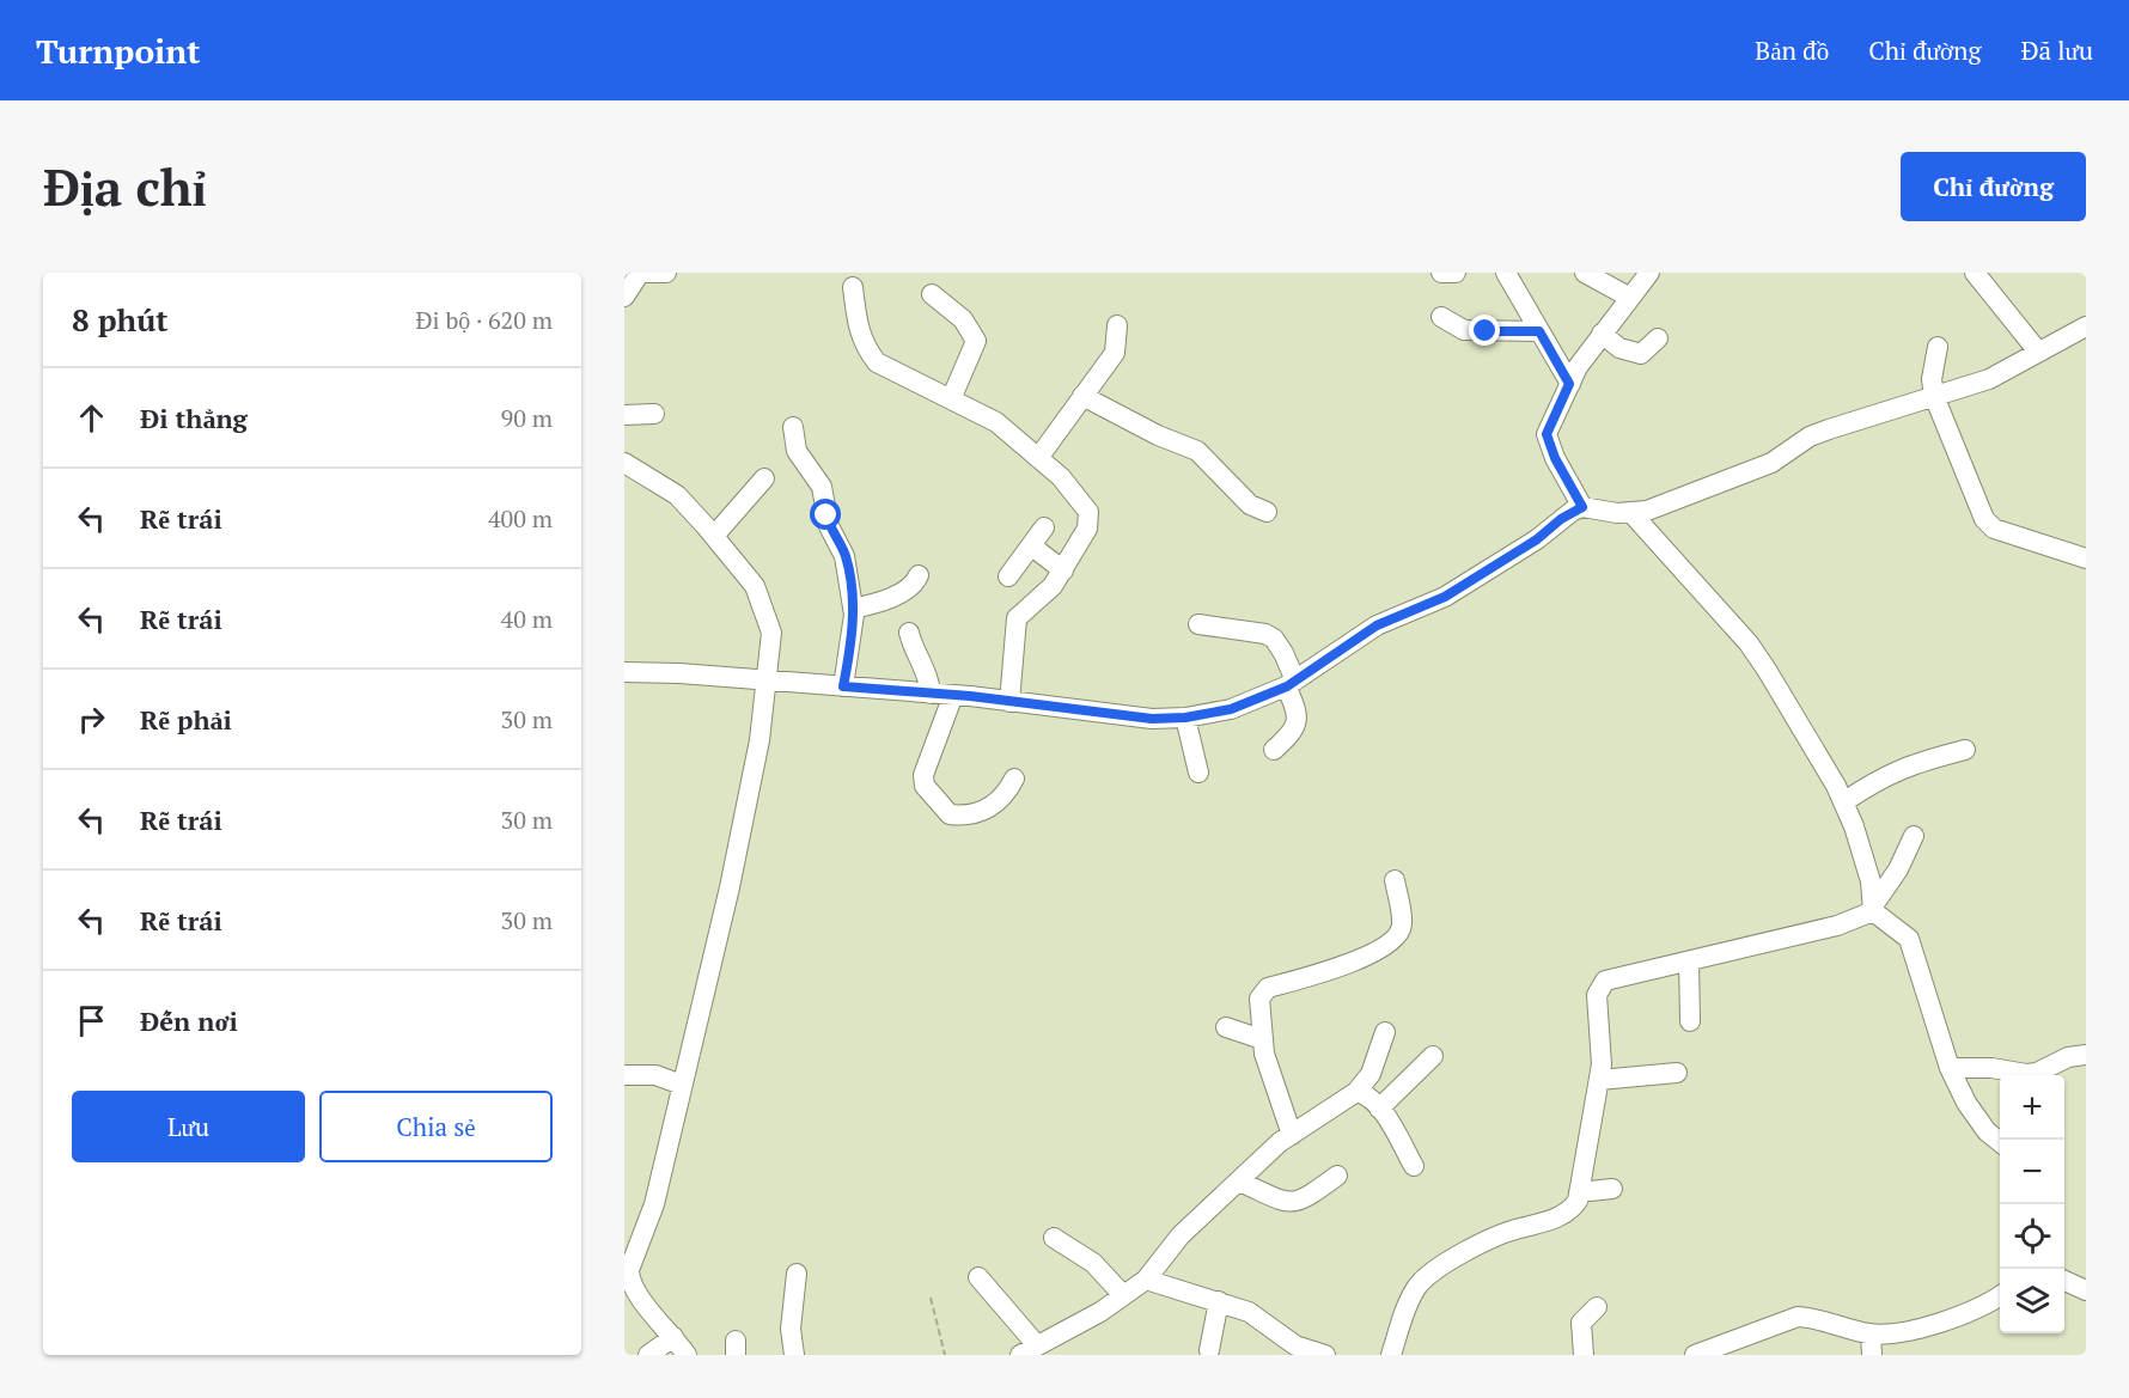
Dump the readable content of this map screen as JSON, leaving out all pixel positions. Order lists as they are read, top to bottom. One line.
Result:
{"page":{"header":"Turnpoint","nav":["Bản đồ","Chỉ đường","Đã lưu"],"buttons":["Chỉ đường",["Lưu","Chia sẻ"]],"title":"Địa chỉ","heading":["8 phút","Đi bộ · 620 m"],"list":[["Đi thẳng","90 m"],["Rẽ trái","400 m"],["Rẽ trái","40 m"],["Rẽ phải","30 m"],["Rẽ trái","30 m"],["Rẽ trái","30 m"],"Đến nơi"],"map_buttons":["+","−"]}}
